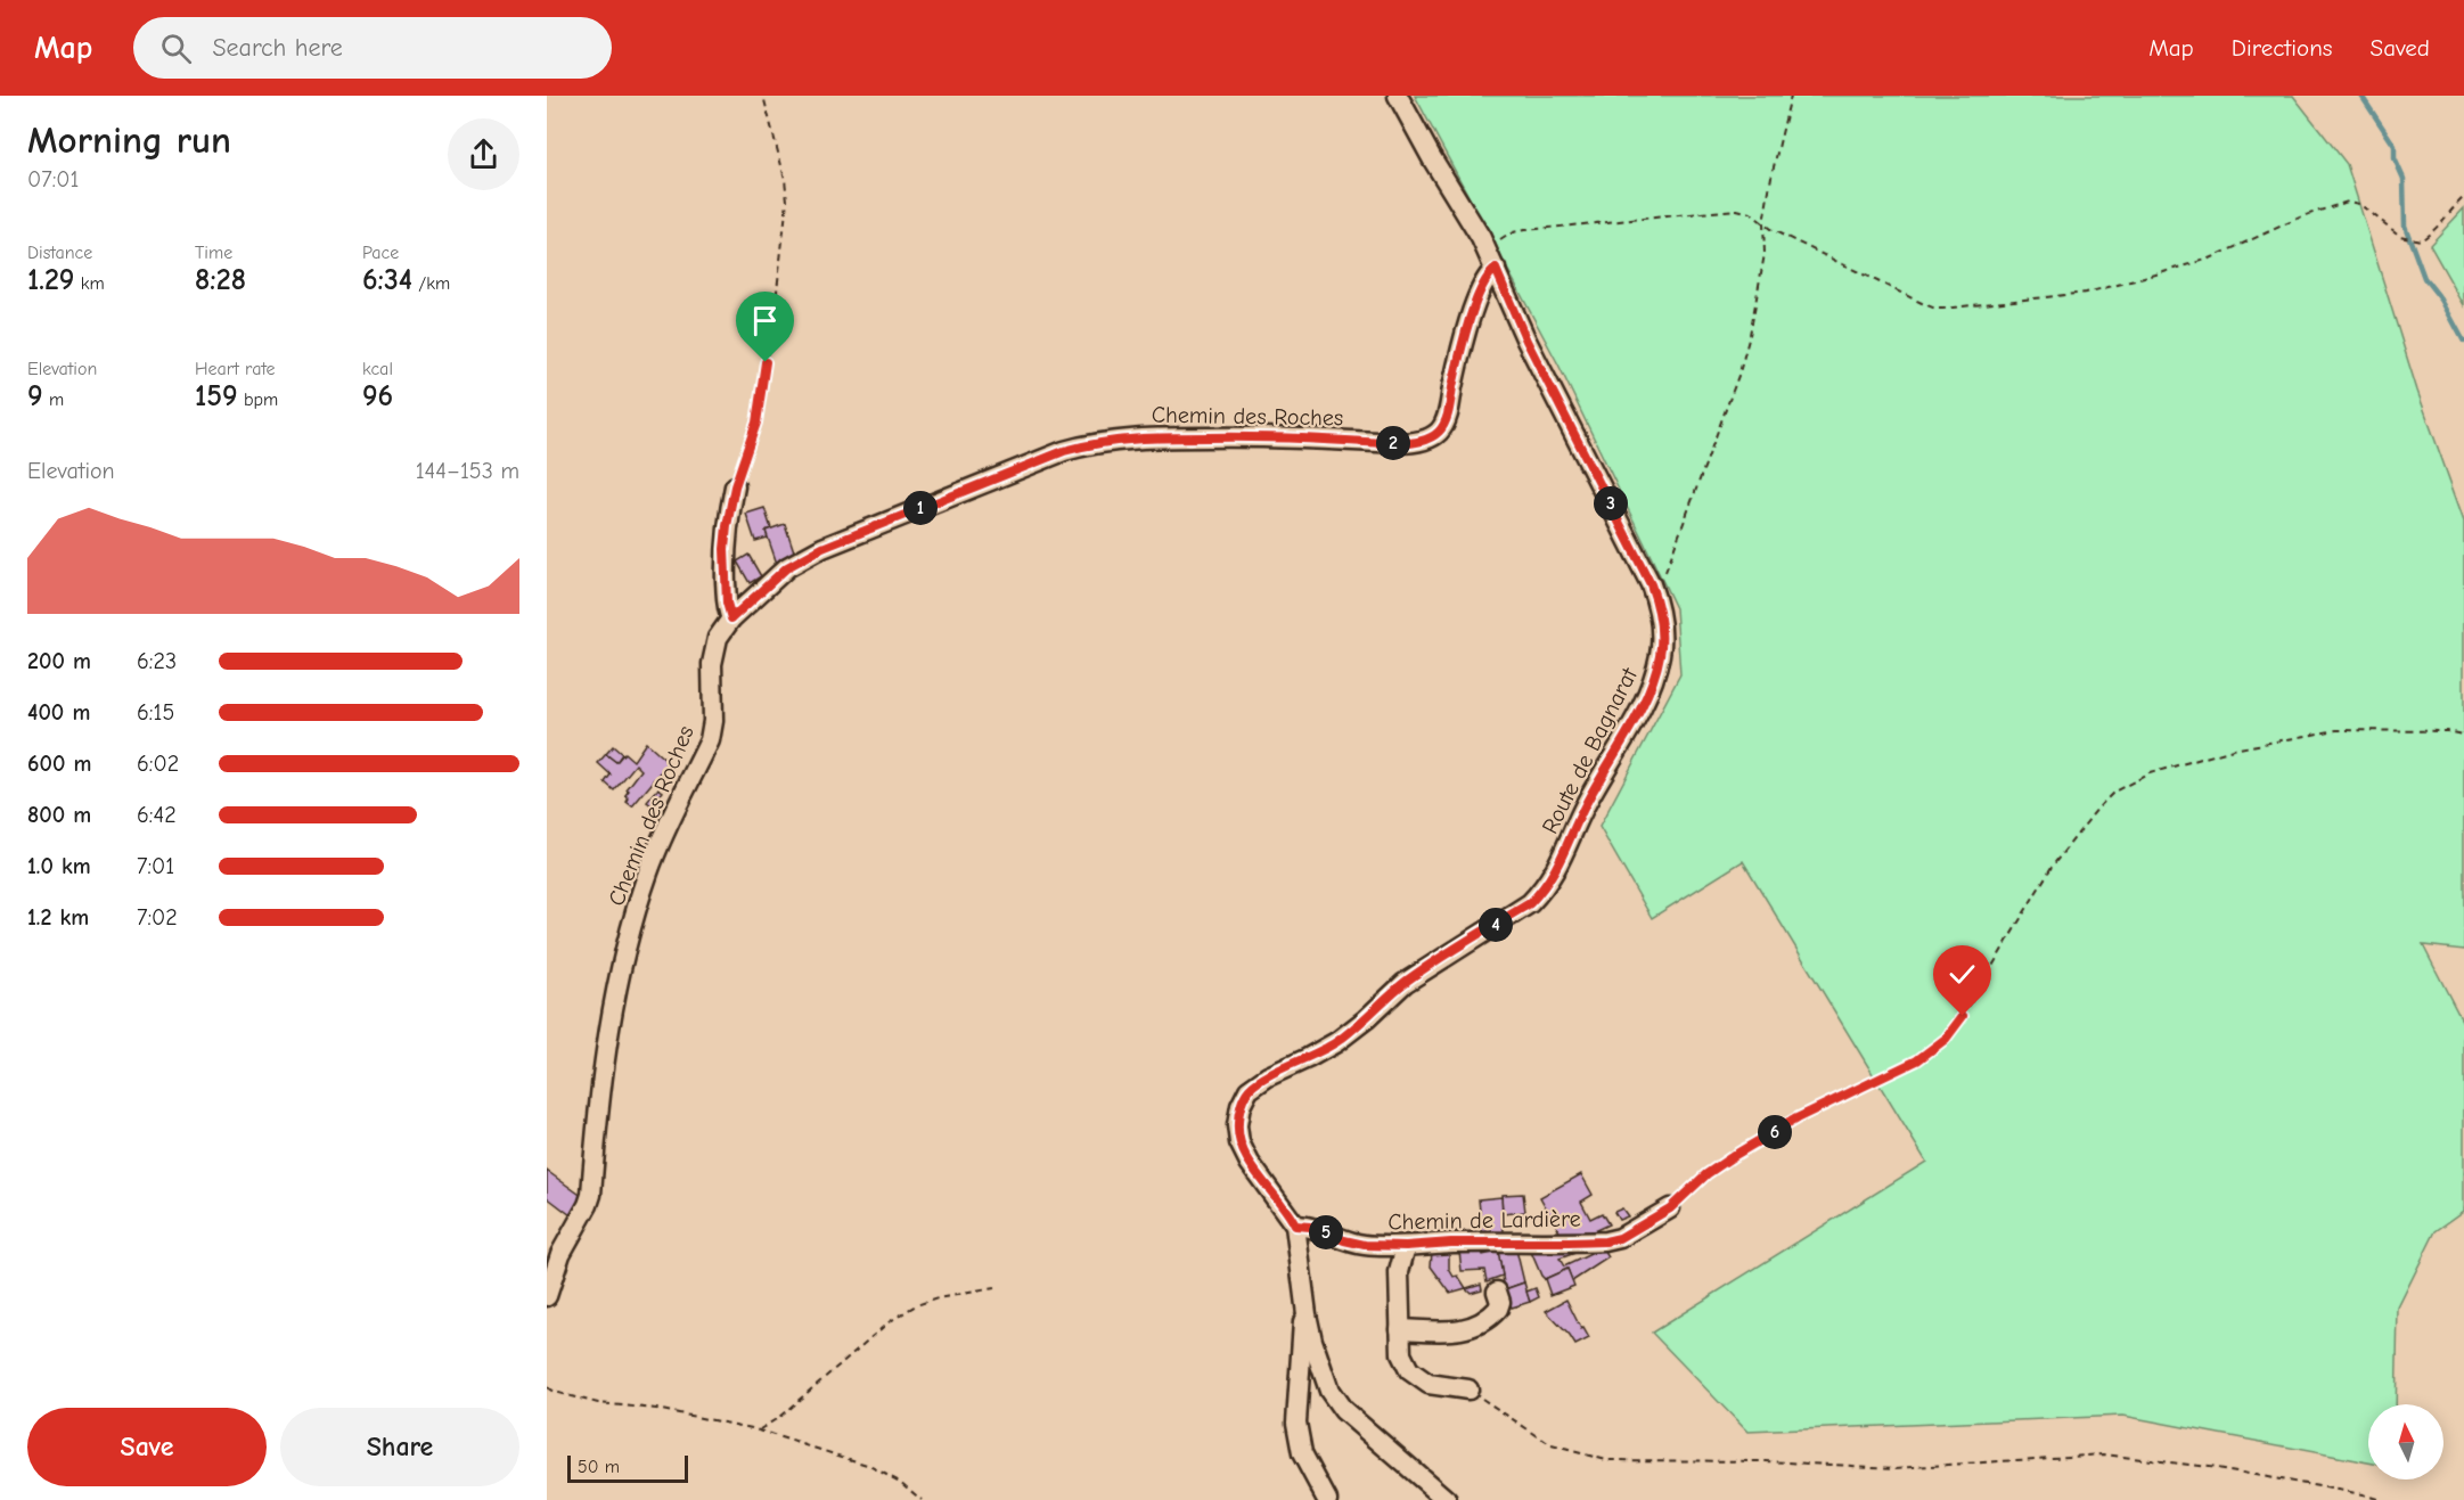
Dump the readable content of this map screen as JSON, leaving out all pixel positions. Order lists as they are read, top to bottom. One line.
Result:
{"streets":{"street":["Chemin des Roches","Route de Bagnarat","Chemin de Lardière"]},"crossings":[["Chemin des Roches","Route de Bagnarat"],["Route de Bagnarat","Chemin de Lardière"]],"scale_bar":"50 m","north":"top","page":{"header":"Map","search":"Search here","nav":["Map","Directions","Saved"],"heading":["Morning run","07:01"],"stats":[["Distance","1.29 km"],["Time","8:28"],["Pace","6:34 /km"],["Elevation","9 m"],["Heart rate","159 bpm"],["kcal","96"]],"pins":["2","3","1","4","6","5"],"chart":["Elevation","144–153 m"],"list":[{"name":"200 m","note":"6:23"},{"name":"400 m","note":"6:15"},{"name":"600 m","note":"6:02"},{"name":"800 m","note":"6:42"},{"name":"1.0 km","note":"7:01"},{"name":"1.2 km","note":"7:02"}],"buttons":["Save","Share"],"scale":"50 m"}}
